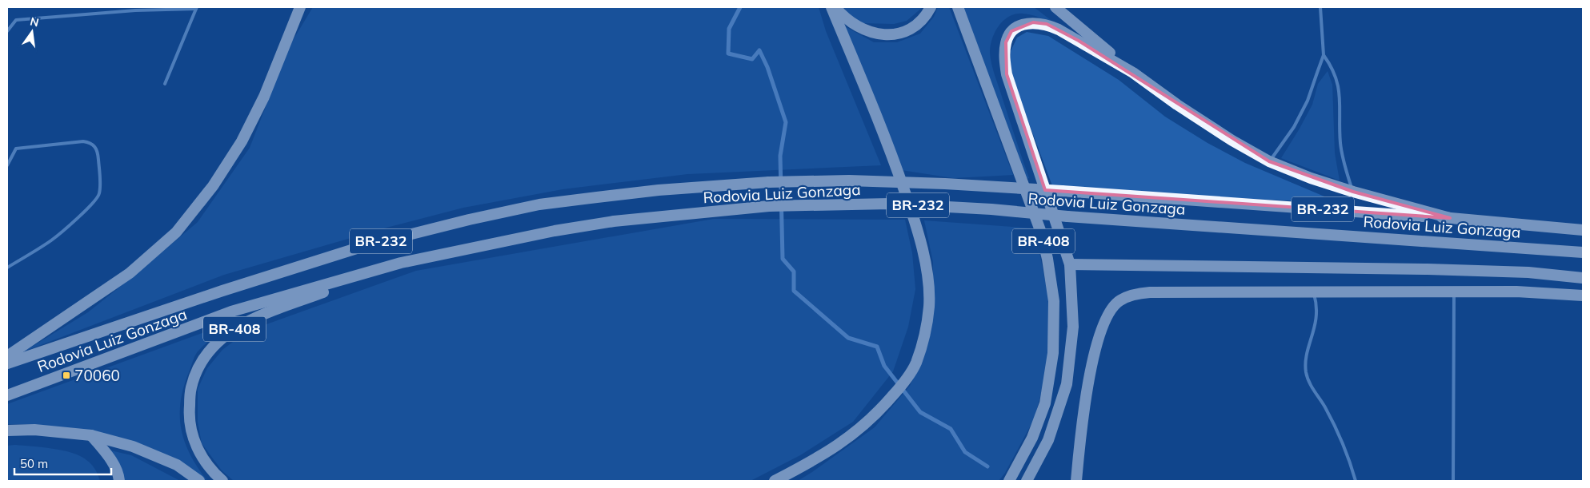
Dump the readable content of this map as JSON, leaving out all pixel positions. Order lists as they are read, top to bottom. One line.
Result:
{"streets":{"highway":["Rodovia Luiz Gonzaga","BR-232","BR-408"]},"crossings":[["Rodovia Luiz Gonzaga","BR-408"]],"places":{"transit":["70060"]},"scale_bar":"50 m","north":"top"}
